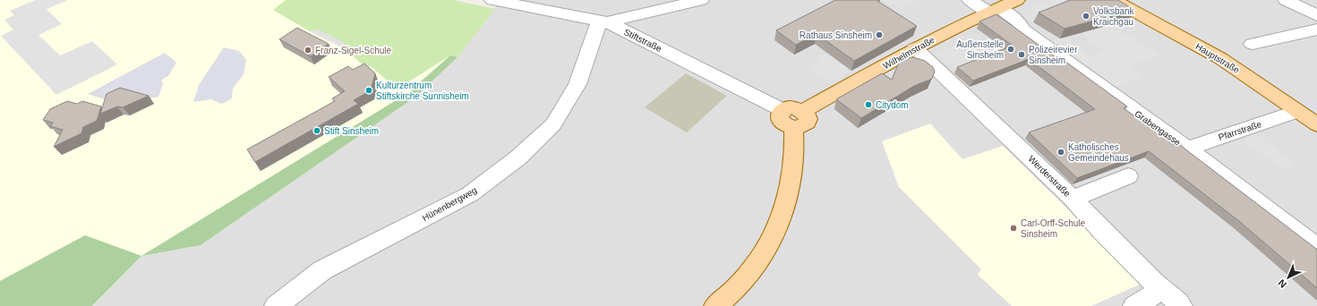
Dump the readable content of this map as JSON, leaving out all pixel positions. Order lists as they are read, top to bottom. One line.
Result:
{"streets":{"main road":["Wilhelmstraße","Hauptstraße"],"street":["Stiftstraße","Grabengasse","Pfarrstraße","Werderstraße","Hünenbergweg"]},"crossings":[["Stiftstraße","Hünenbergweg"],["Wilhelmstraße","Grabengasse"],["Wilhelmstraße","Werderstraße"],["Grabengasse","Pfarrstraße"]],"places":["Volksbank Kraichgau","Rathaus Sinsheim","Außenstelle Sinsheim","Franz-Sigel-Schule","Polizeirevier Sinsheim","Kulturzentrum Stiftskirche Sunnisheim","Citydom","Stift Sinsheim","Katholisches Gemeindehaus","Carl-Orff-Schule Sinsheim"],"north":"bottom left"}
